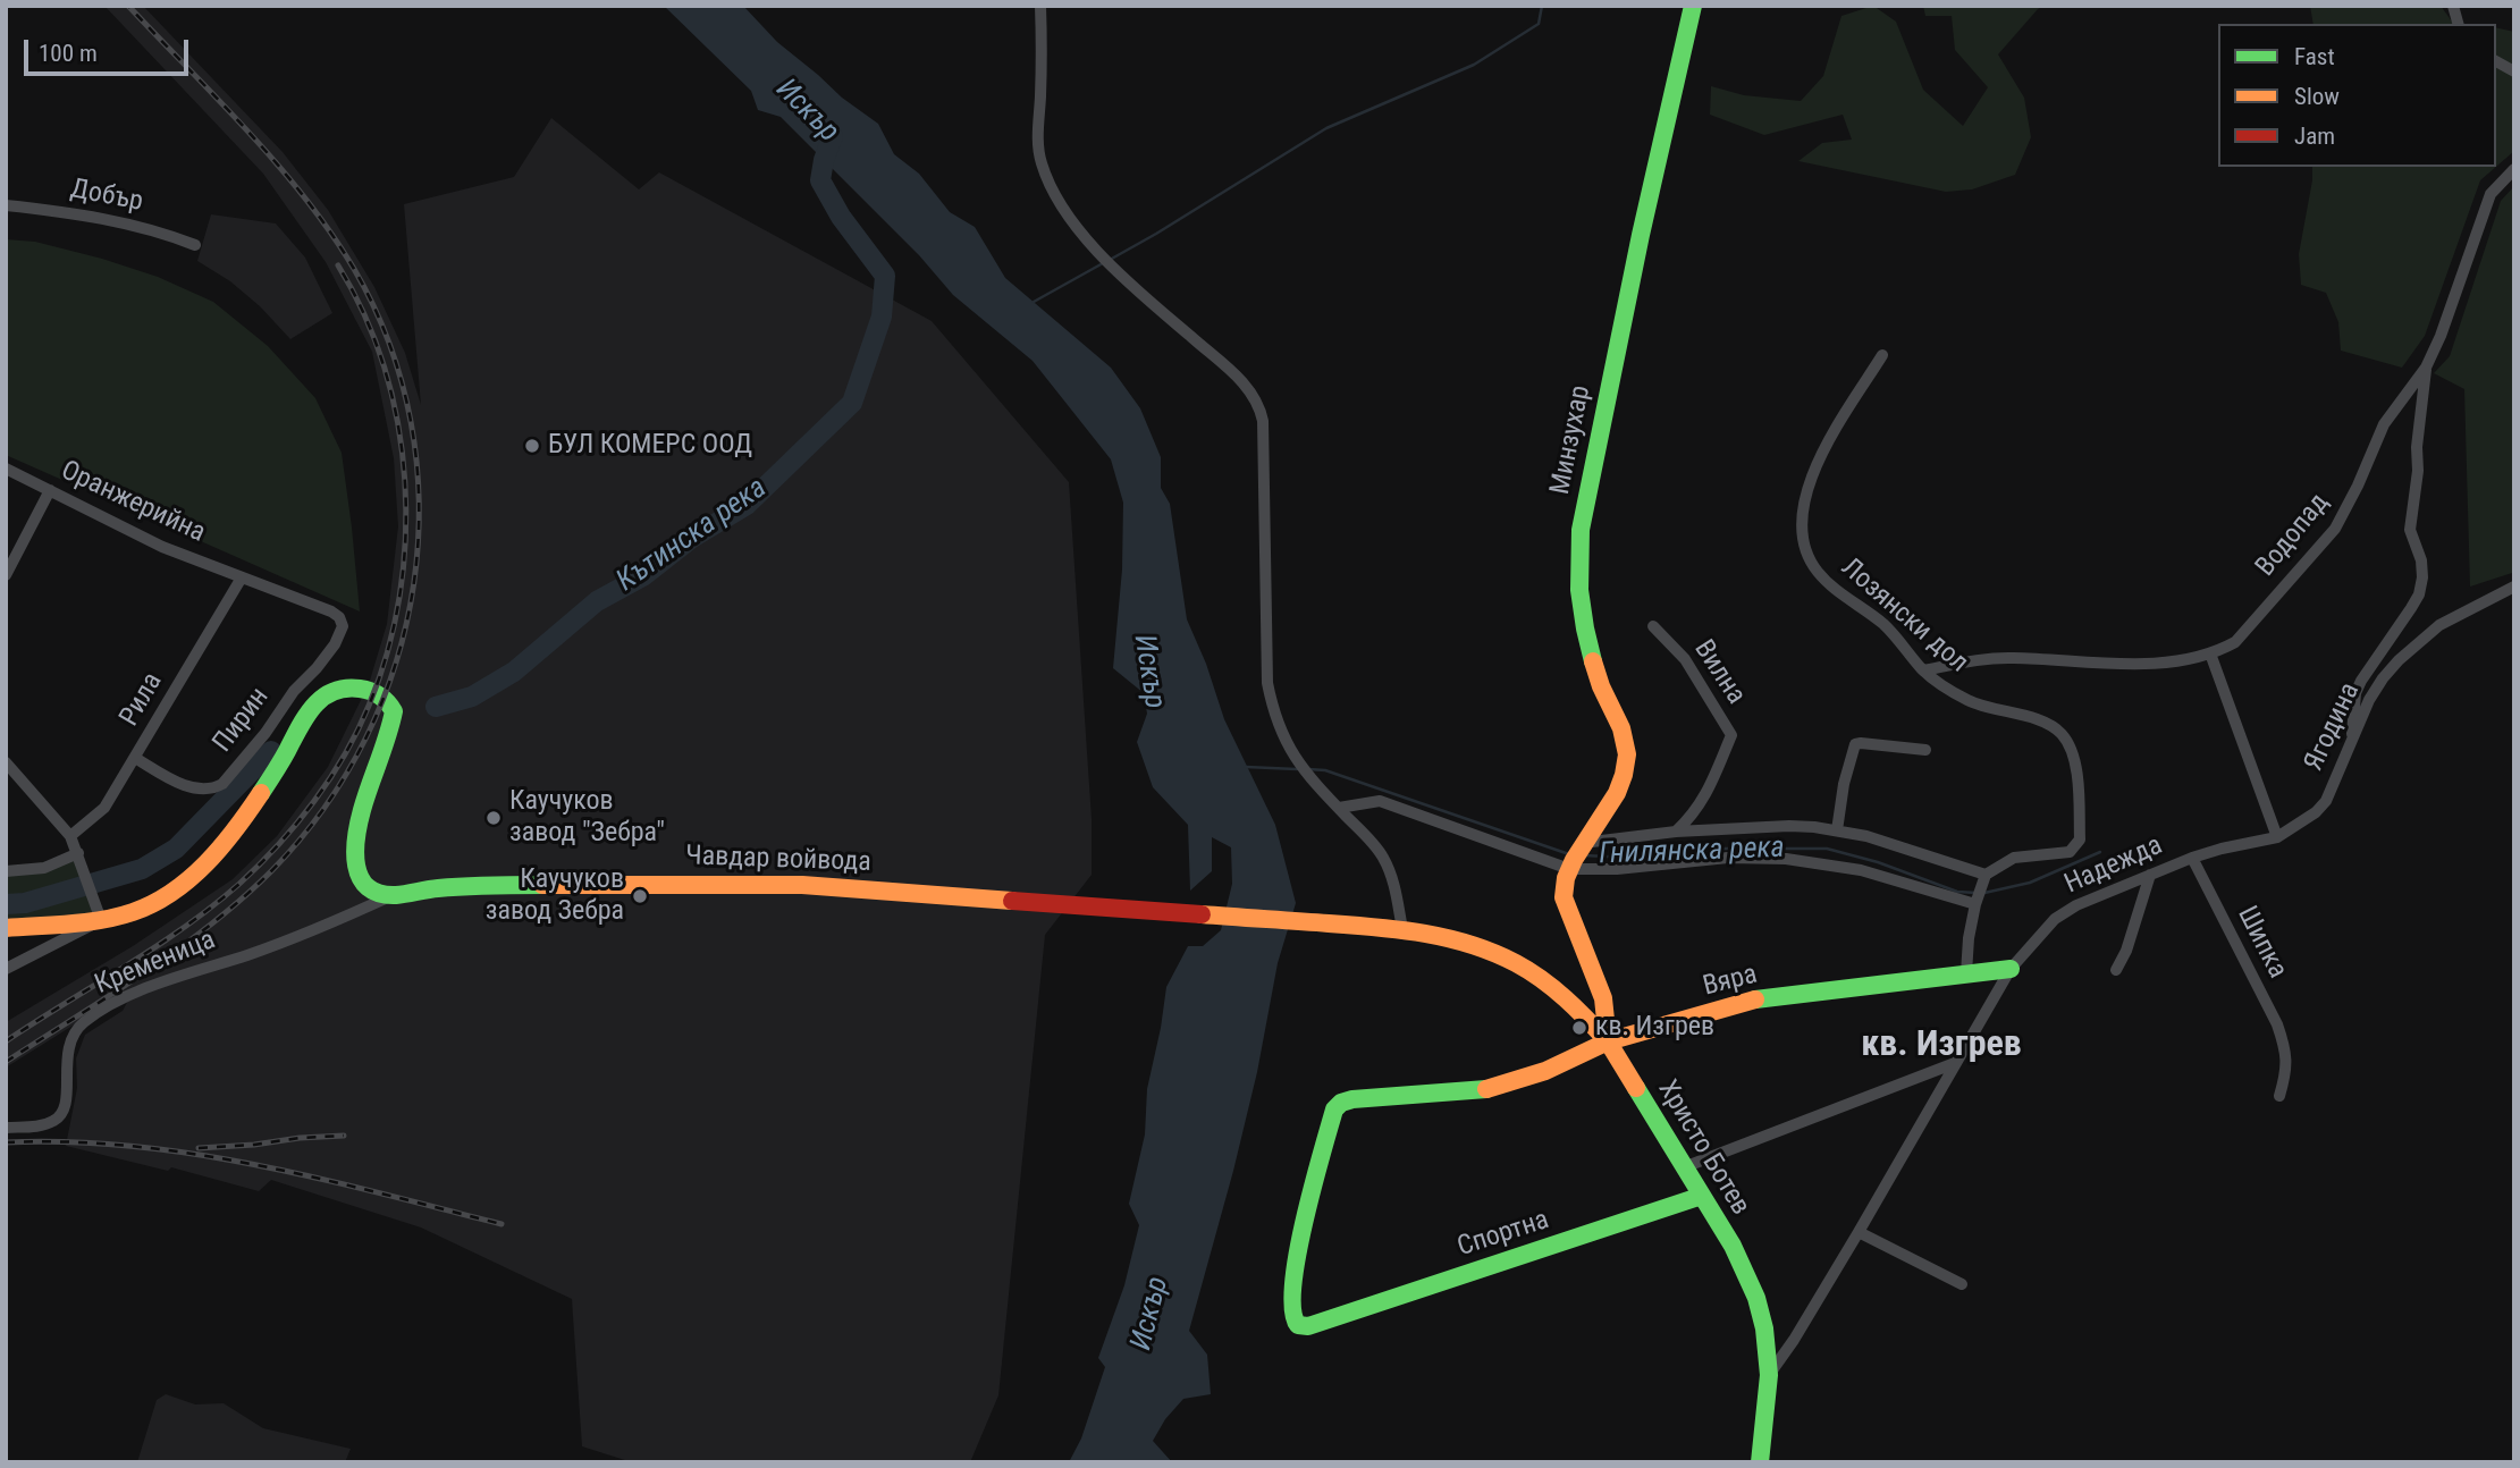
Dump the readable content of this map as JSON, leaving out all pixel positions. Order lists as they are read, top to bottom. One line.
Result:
{"streets":{"street":["Добър","Минзухар","Оранжерийна","Водопад","Лозянски дол","Вилна","Рила","Пирин","Ягодина","Чавдар войвода","Надежда","Шипка","Кременица","Вяра","Христо Ботев","Спортна"]},"crossings":[["Минзухар","Христо Ботев"],["Оранжерийна","Рила"],["Оранжерийна","Пирин"],["Водопад","Лозянски дол"],["Рила","Пирин"],["Ягодина","Надежда"],["Чавдар войвода","Кременица"],["Надежда","Шипка"],["Надежда","Вяра"],["Надежда","Христо Ботев"],["Вяра","Христо Ботев"],["Вяра","Спортна"],["Христо Ботев","Спортна"]],"districts":["кв. Изгрев"],"water":["Искър","Кътинска река","Гнилянска река"],"places":["БУЛ КОМЕРС ООД","Каучуков завод \"Зебра\"","Каучуков завод Зебра","кв. Изгрев"],"legend":["Fast","Slow","Jam"],"scale_bar":"100 m"}
